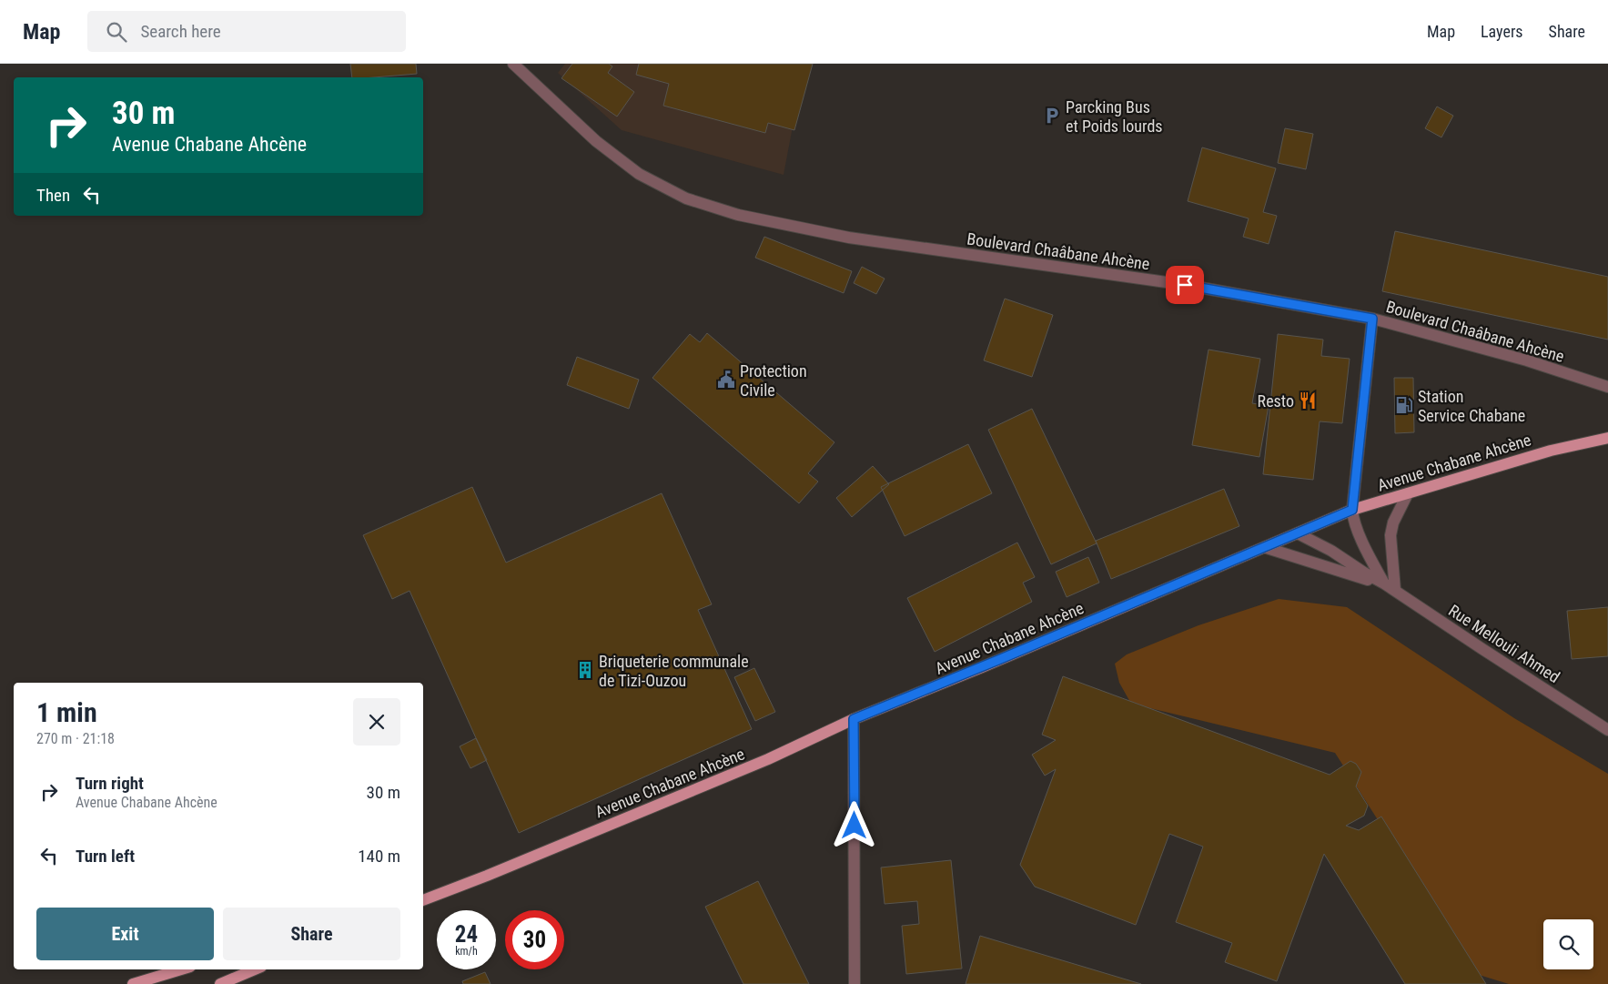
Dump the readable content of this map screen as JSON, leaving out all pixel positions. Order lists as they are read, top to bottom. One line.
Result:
{"streets":{"main road":["Avenue Chabane Ahcène"],"street":["Boulevard Chaâbane Ahcène","Rue Mellouli Ahmed"]},"crossings":[["Avenue Chabane Ahcène","Rue Mellouli Ahmed"]],"places":{"parking":["Parcking Bus et Poids lourds"],"public building":["Protection Civile"],"restaurant":["Resto"],"fuel station":["Station Service Chabane"],"building":["Briqueterie communale de Tizi-Ouzou"]},"page":{"header":"Map","search":"Search here","nav":["Map","Layers","Share"],"turn":["30 m","Avenue Chabane Ahcène"],"then":"Then","heading":["1 min","270 m · 21:18"],"list":[{"name":"Turn right","note":"Avenue Chabane Ahcène","value":"30 m"},{"name":"Turn left","value":"140 m"}],"buttons":["Exit","Share"],"speed":"24 km/h","limit":"30"}}
